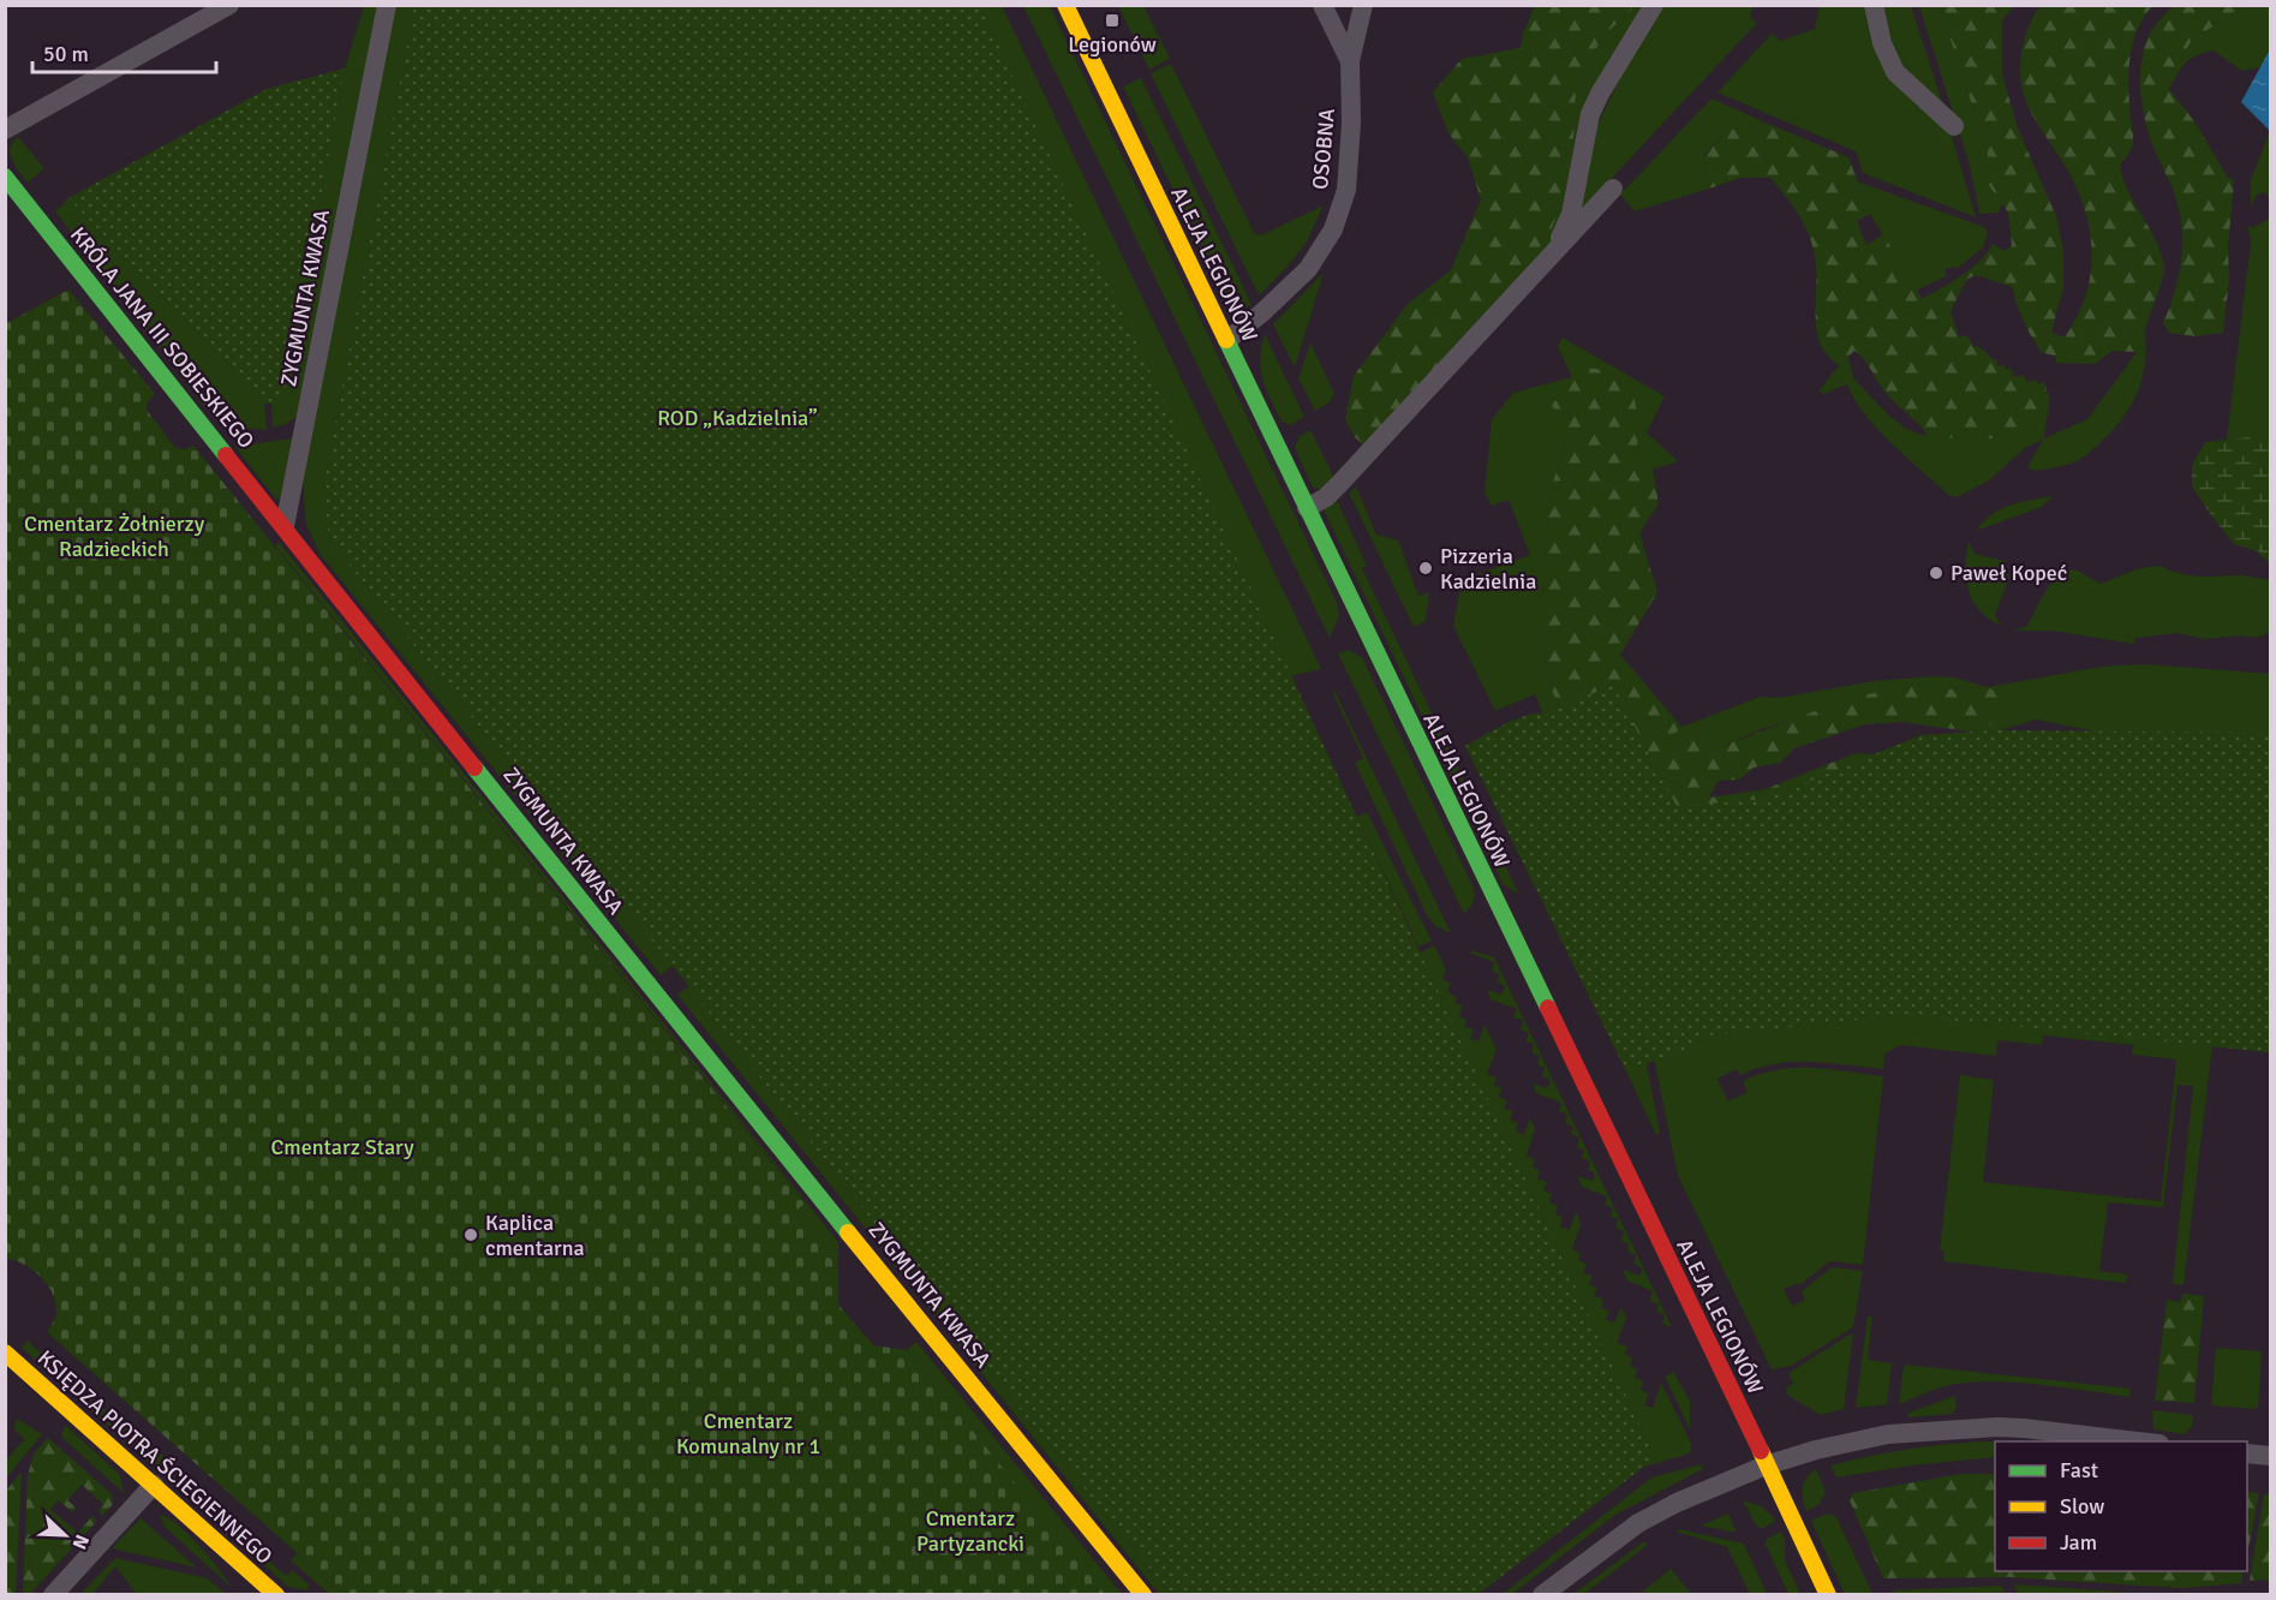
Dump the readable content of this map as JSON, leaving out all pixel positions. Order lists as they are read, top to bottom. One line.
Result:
{"streets":{"street":["OSOBNA","ALEJA LEGIONÓW","ZYGMUNTA KWASA","KRÓLA JANA III SOBIESKIEGO","KSIĘDZA PIOTRA ŚCIEGIENNEGO"]},"crossings":[["OSOBNA","ALEJA LEGIONÓW"],["ZYGMUNTA KWASA","KRÓLA JANA III SOBIESKIEGO"]],"parks":["ROD „Kadzielnia”","Cmentarz Żołnierzy Radzieckich","Cmentarz Stary","Cmentarz Komunalny nr 1","Cmentarz Partyzancki"],"places":{"transit":["Legionów"],"other":["Pizzeria Kadzielnia","Paweł Kopeć","Kaplica cmentarna"]},"legend":["Fast","Slow","Jam"],"scale_bar":"50 m","north":"bottom right"}
